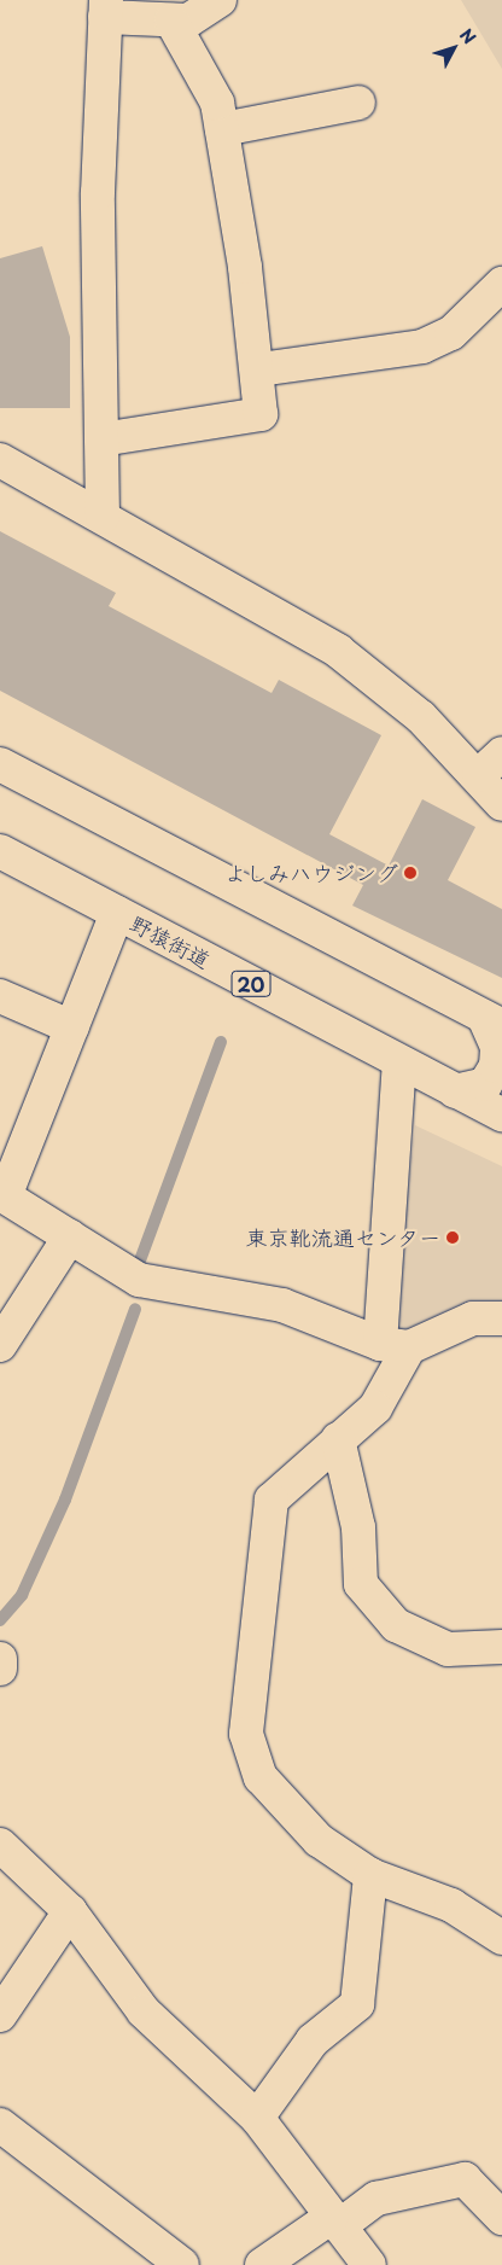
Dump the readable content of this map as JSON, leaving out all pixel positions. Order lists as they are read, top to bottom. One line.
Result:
{"streets":{"street":["野猿街道","20"]},"places":["よしみハウジング","東京靴流通センター"],"north":"top right"}
